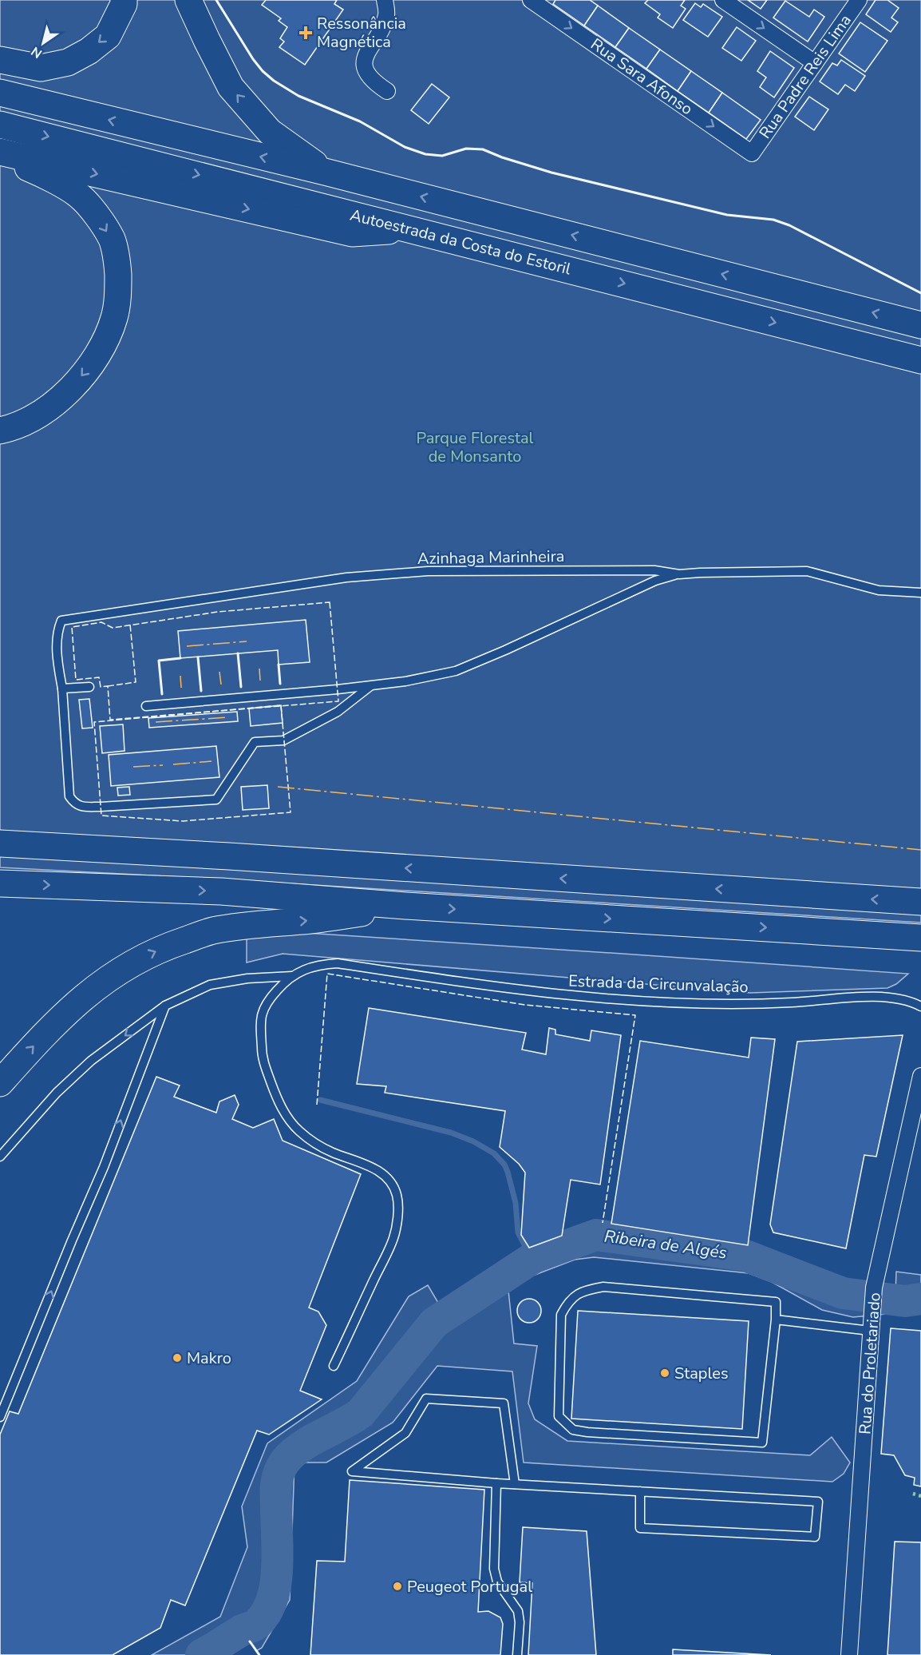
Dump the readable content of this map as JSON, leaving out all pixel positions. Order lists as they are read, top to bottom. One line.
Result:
{"streets":{"highway":["Autoestrada da Costa do Estoril"],"street":["Rua Sara Afonso","Rua Padre Reis Lima","Rua do Proletariado"],"lane":["Azinhaga Marinheira","Estrada da Circunvalação"]},"crossings":[["Rua Sara Afonso","Rua Padre Reis Lima"]],"water":["Ribeira de Algés"],"parks":["Parque Florestal de Monsanto"],"places":{"health":["Ressonância Magnética"],"other":["Makro","Staples","Peugeot Portugal"]},"north":"bottom left"}
